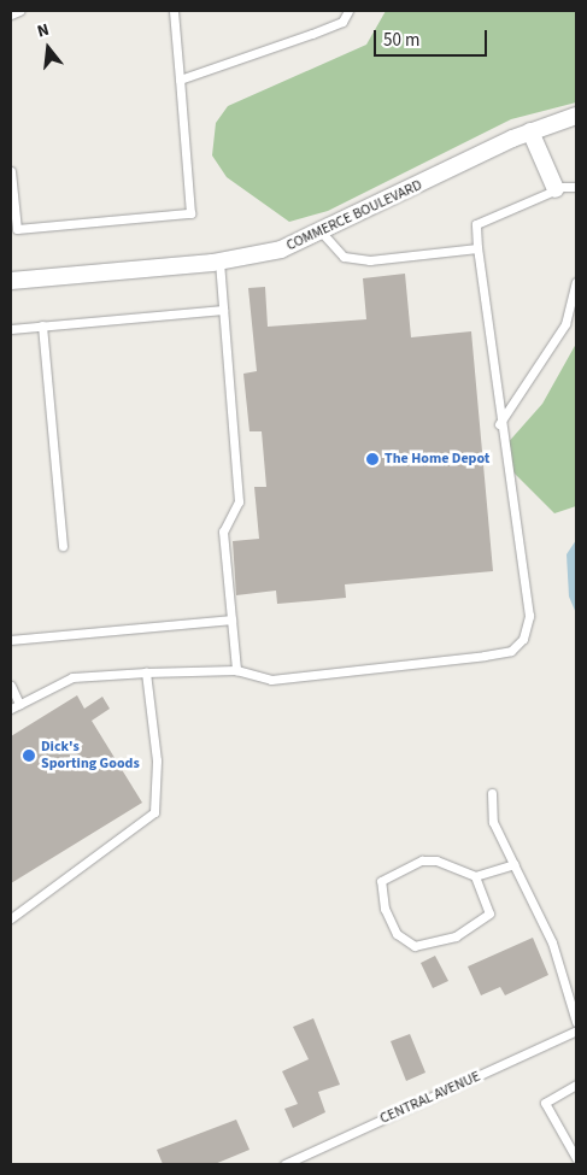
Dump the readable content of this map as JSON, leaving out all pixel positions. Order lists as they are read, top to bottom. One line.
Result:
{"streets":{"street":["COMMERCE BOULEVARD"],"lane":["CENTRAL AVENUE"]},"places":["The Home Depot","Dick's Sporting Goods"],"scale_bar":"50 m","north":"top"}
